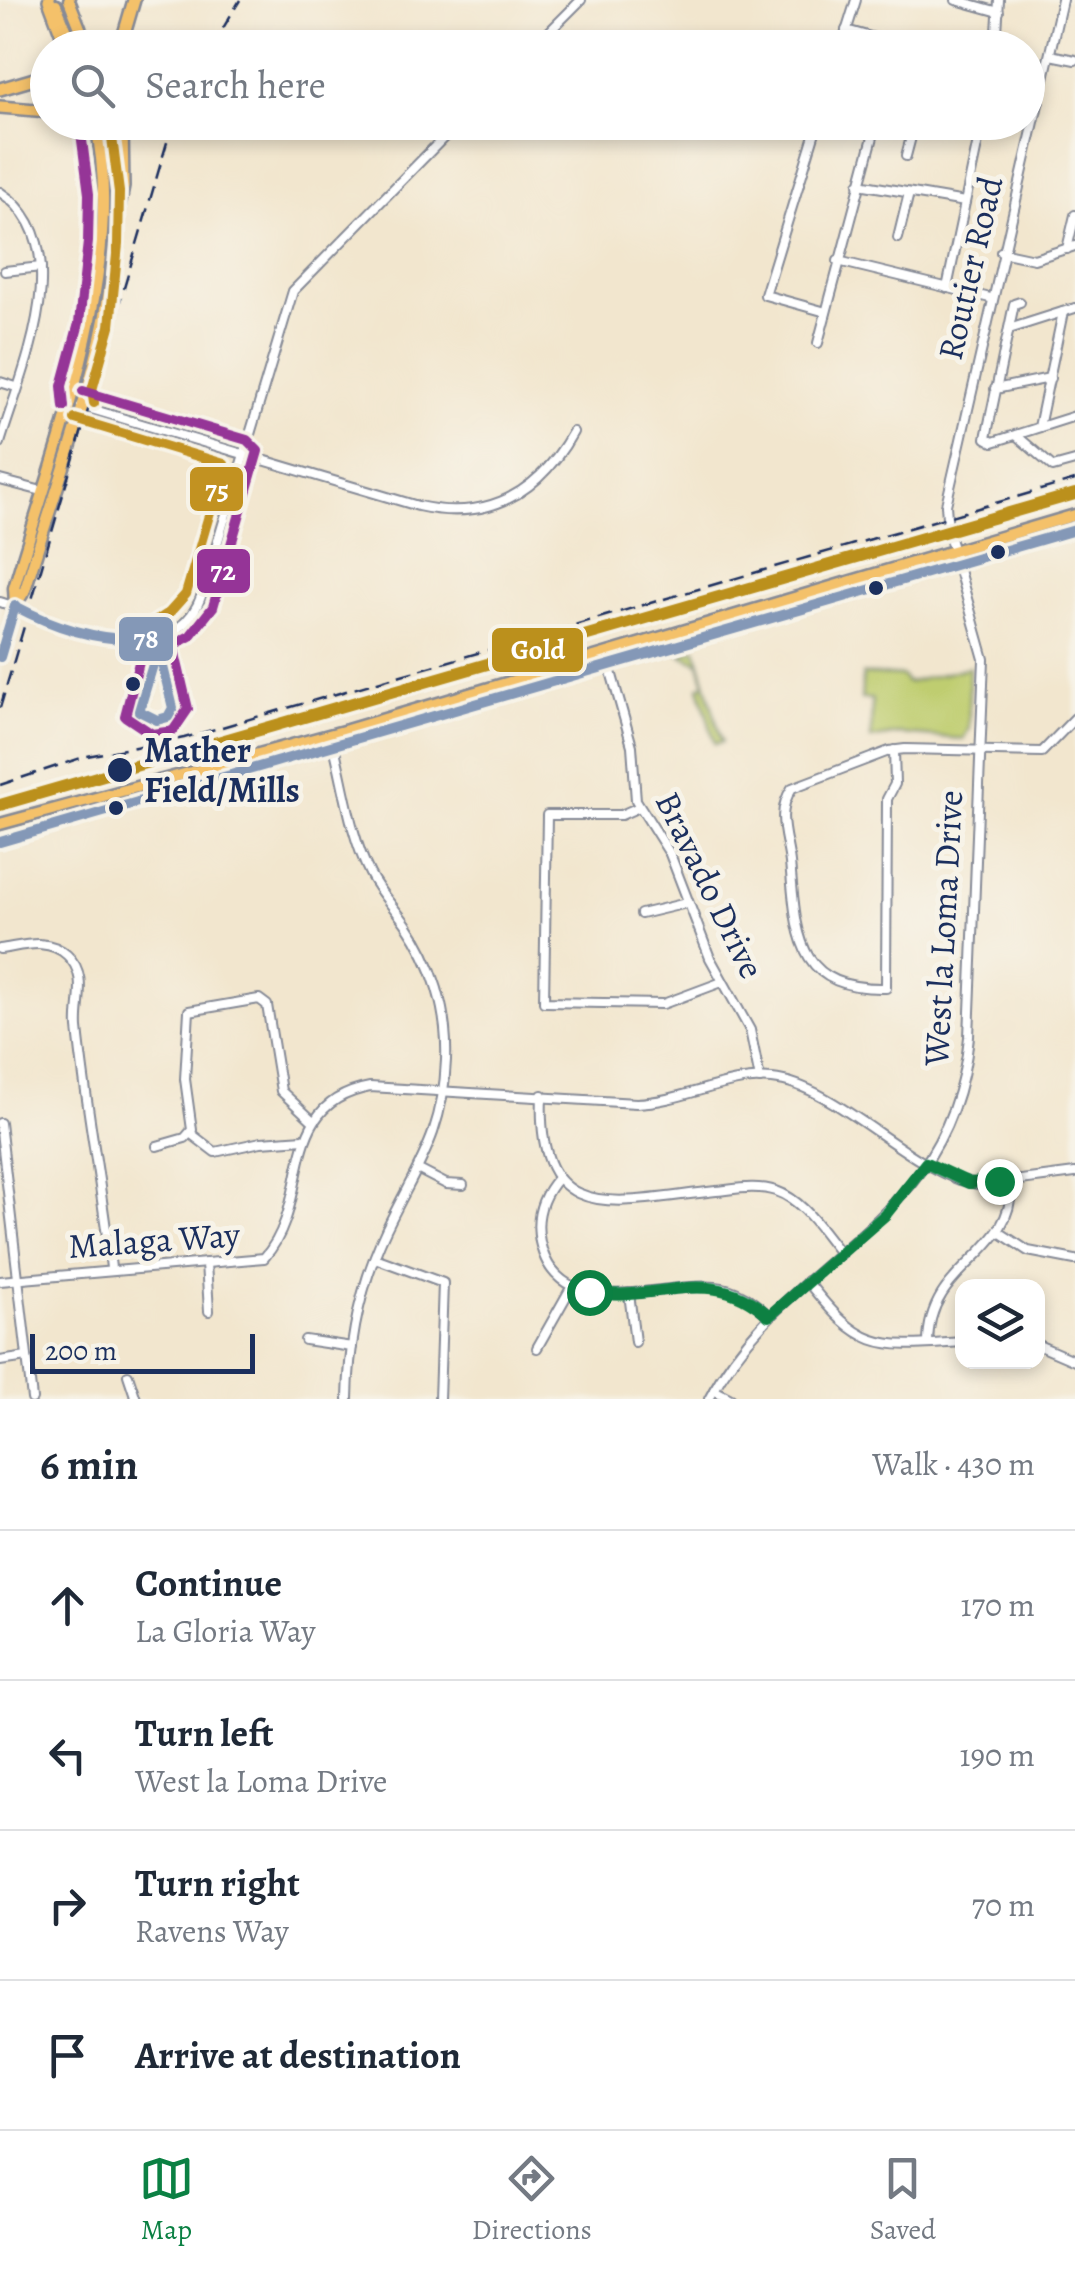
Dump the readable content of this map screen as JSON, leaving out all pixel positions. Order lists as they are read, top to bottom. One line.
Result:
{"streets":{"street":["Routier Road","Bravado Drive","West la Loma Drive","Malaga Way"]},"crossings":[["Routier Road","West la Loma Drive"],["Bravado Drive","Malaga Way"]],"places":["Mather Field/Mills"],"lines":["transit line 75","transit line 72","transit line Gold","transit line 78"],"scale_bar":"200 m","page":{"search":"Search here","scale":"200 m","heading":["6 min","Walk · 430 m"],"list":[["Continue","La Gloria Way","170 m"],["Turn left","West la Loma Drive","190 m"],["Turn right","Ravens Way","70 m"],"Arrive at destination"],"nav":["Map","Directions","Saved"]}}
